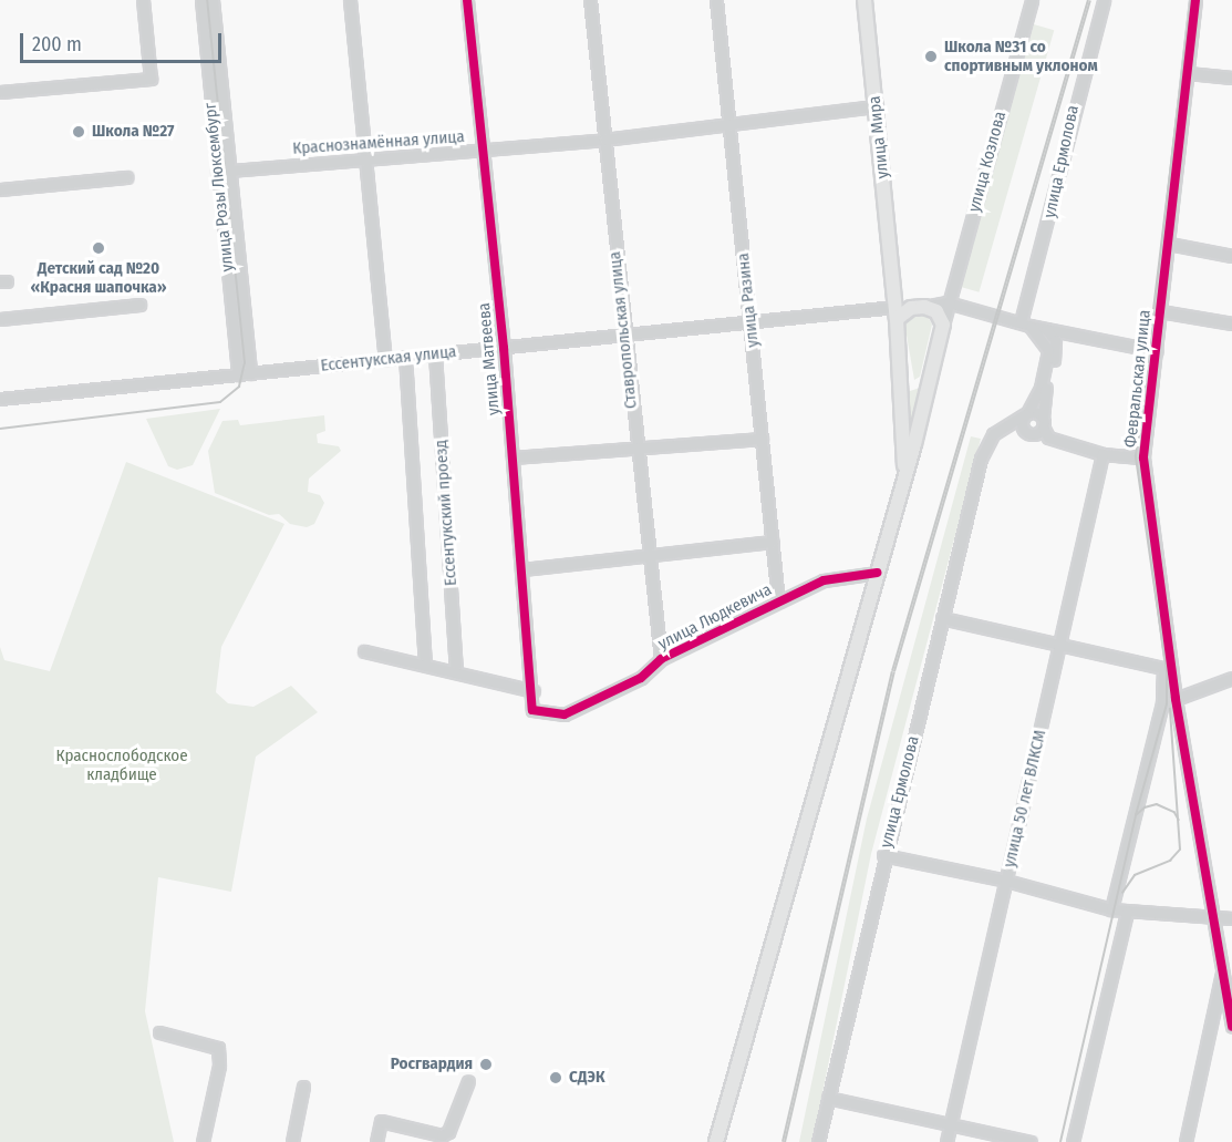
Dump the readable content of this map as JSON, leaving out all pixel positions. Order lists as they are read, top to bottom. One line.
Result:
{"streets":{"main road":["улица Мира"],"street":["Краснознамённая улица","улица Козлова","улица Ермолова","улица Розы Люксембург","улица Разина","Ставропольская улица","Ессентукская улица","улица Матвеева","Февральская улица","Ессентукский проезд","улица Людкевича","улица 50 лет ВЛКСМ"]},"crossings":[["улица Мира","Краснознамённая улица"],["улица Мира","улица Козлова"],["улица Мира","Ессентукская улица"],["Краснознамённая улица","улица Розы Люксембург"],["Краснознамённая улица","улица Разина"],["Краснознамённая улица","Ставропольская улица"],["Краснознамённая улица","улица Матвеева"],["улица Розы Люксембург","Ессентукская улица"],["улица Разина","Ессентукская улица"],["улица Разина","улица Людкевича"],["Ставропольская улица","Ессентукская улица"],["Ставропольская улица","улица Людкевича"],["Ессентукская улица","улица Матвеева"],["Ессентукская улица","Ессентукский проезд"],["улица Матвеева","улица Людкевича"]],"parks":["Краснослободское кладбище"],"places":["Школа №31 со спортивным уклоном","Школа №27","Детский сад №20 «Красня шапочка»","Росгвардия","СДЭК"],"scale_bar":"200 m"}
